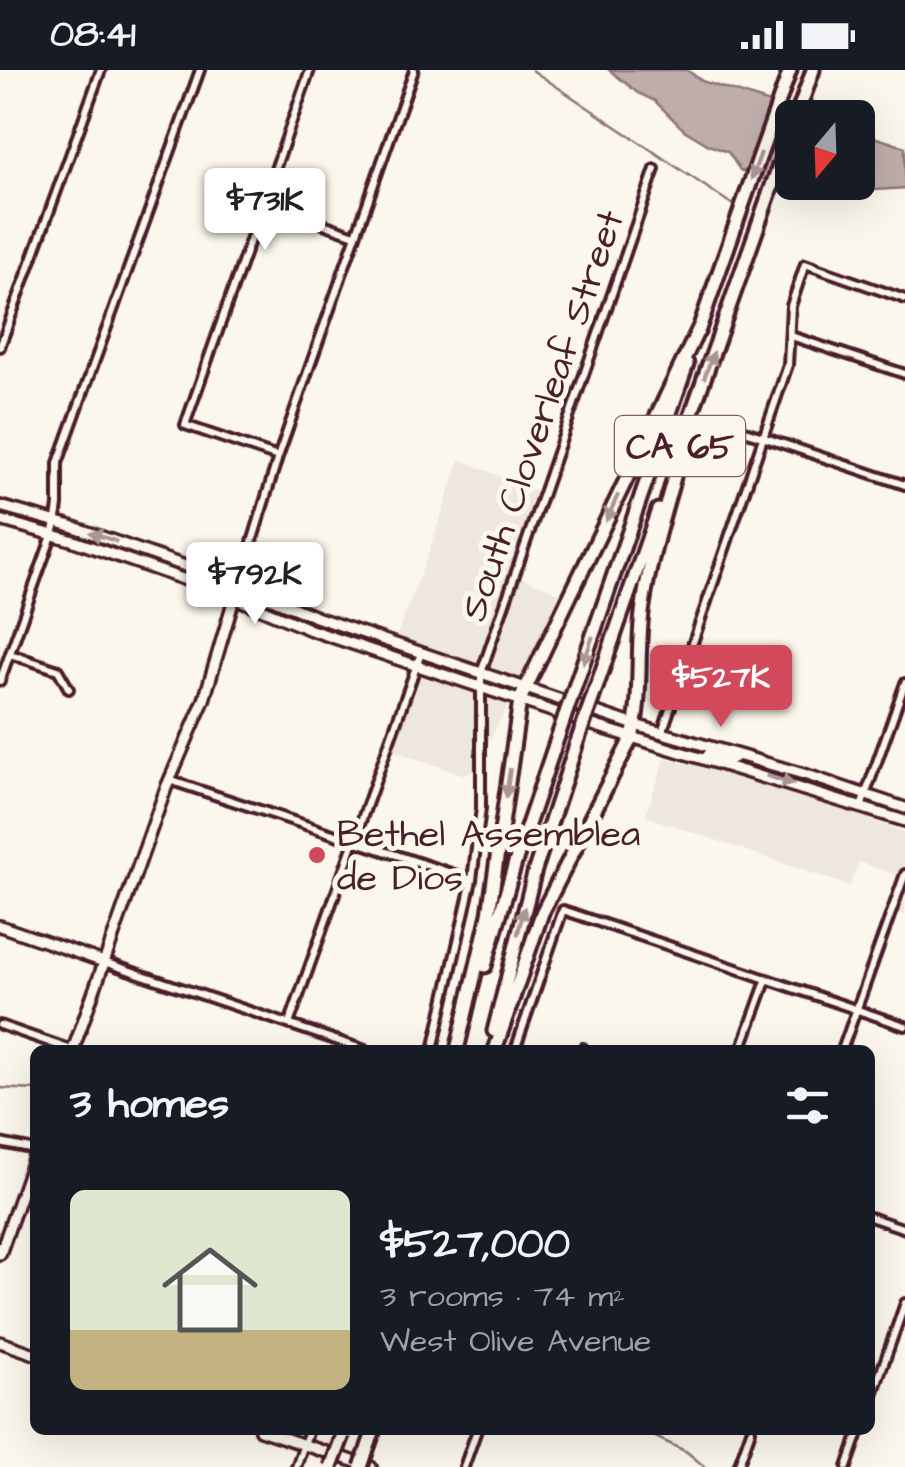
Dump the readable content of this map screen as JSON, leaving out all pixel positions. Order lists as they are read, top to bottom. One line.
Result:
{"streets":{"highway":["CA 65"],"street":["South Cloverleaf Street"]},"places":["Bethel Assemblea de Dios"],"north":"bottom","page":{"status":"08:41","price":["$731K","$792K","$527K"],"heading":"3 homes","list":[{"name":"$527,000","note":"3 rooms · 74 m² · West Olive Avenue"}]}}
